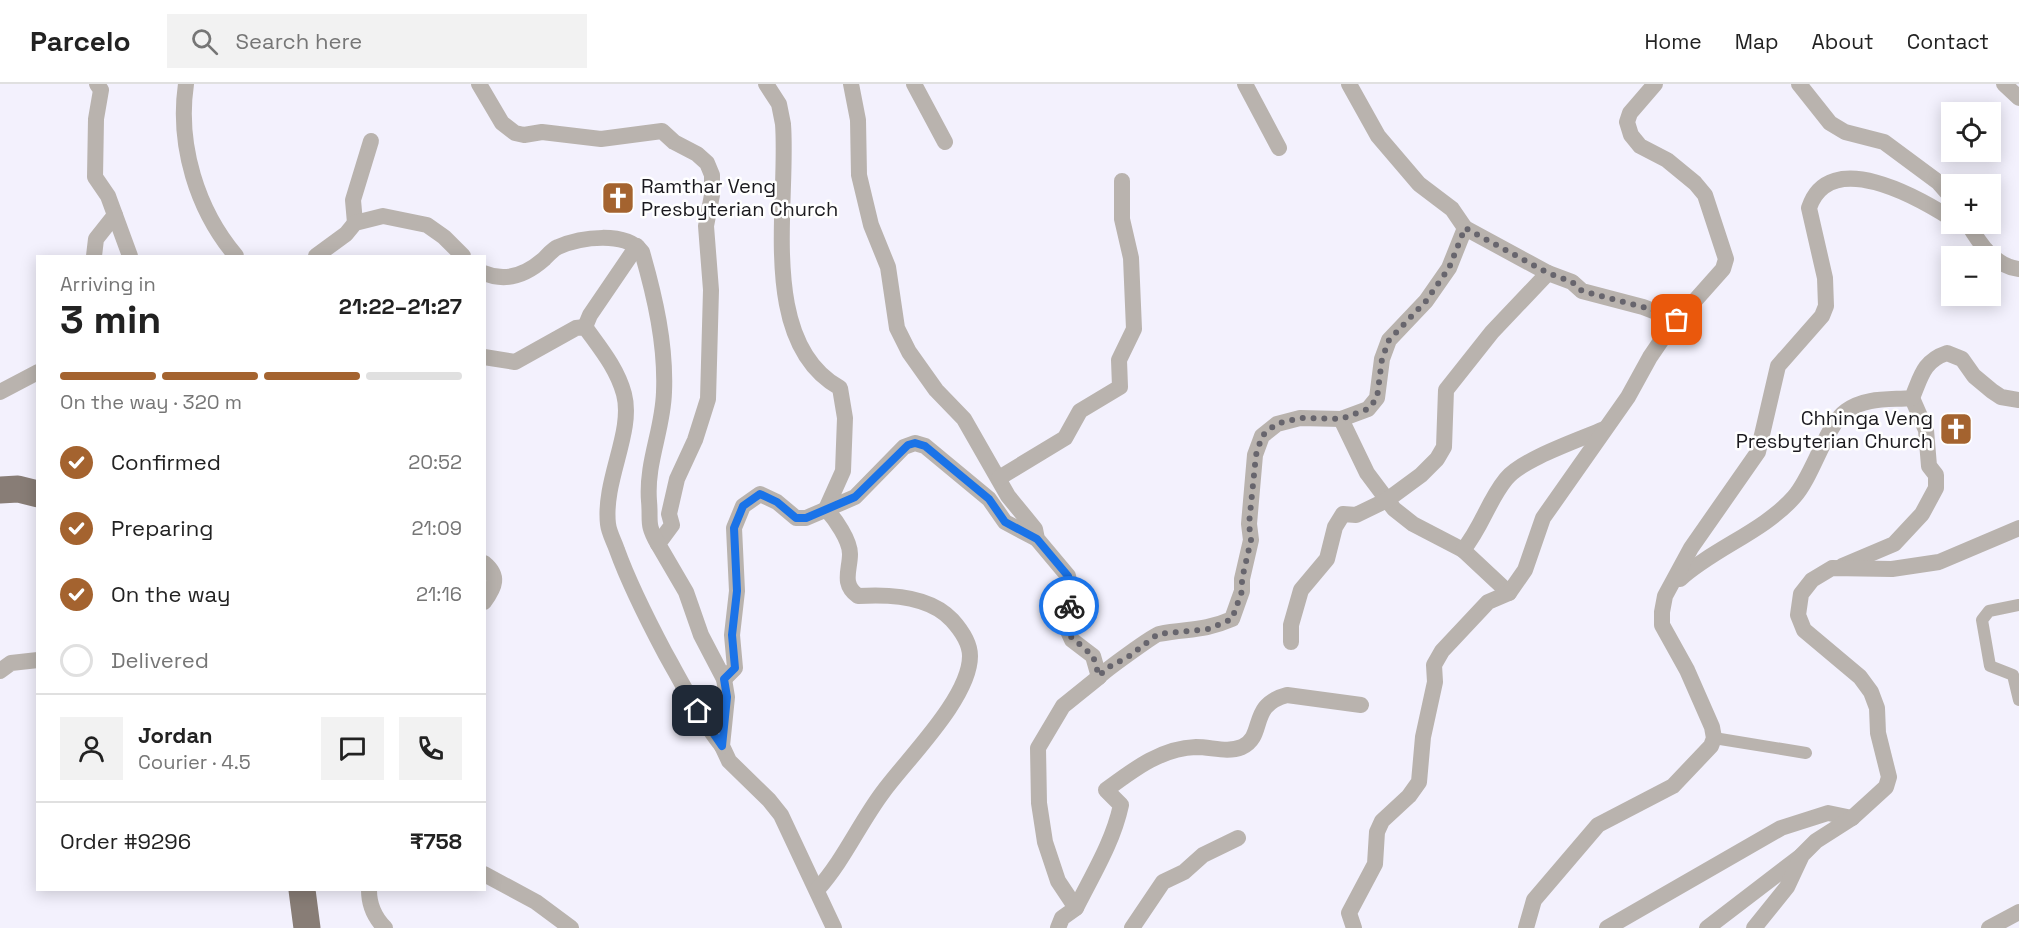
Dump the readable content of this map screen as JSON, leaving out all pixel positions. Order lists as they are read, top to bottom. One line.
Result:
{"places":{"church":["Ramthar Veng Presbyterian Church","Chhinga Veng Presbyterian Church"]},"page":{"header":"Parcelo","search":"Search here","nav":["Home","Map","About","Contact"],"map_buttons":["+","−"],"heading":["3 min","Arriving in","21:22–21:27"],"panel":["Jordan","Courier · 4.5","Order #9296","₹758"],"bar":"On the way · 320 m","list":[["Confirmed","20:52"],["Preparing","21:09"],["On the way","21:16"],"Delivered"]}}
